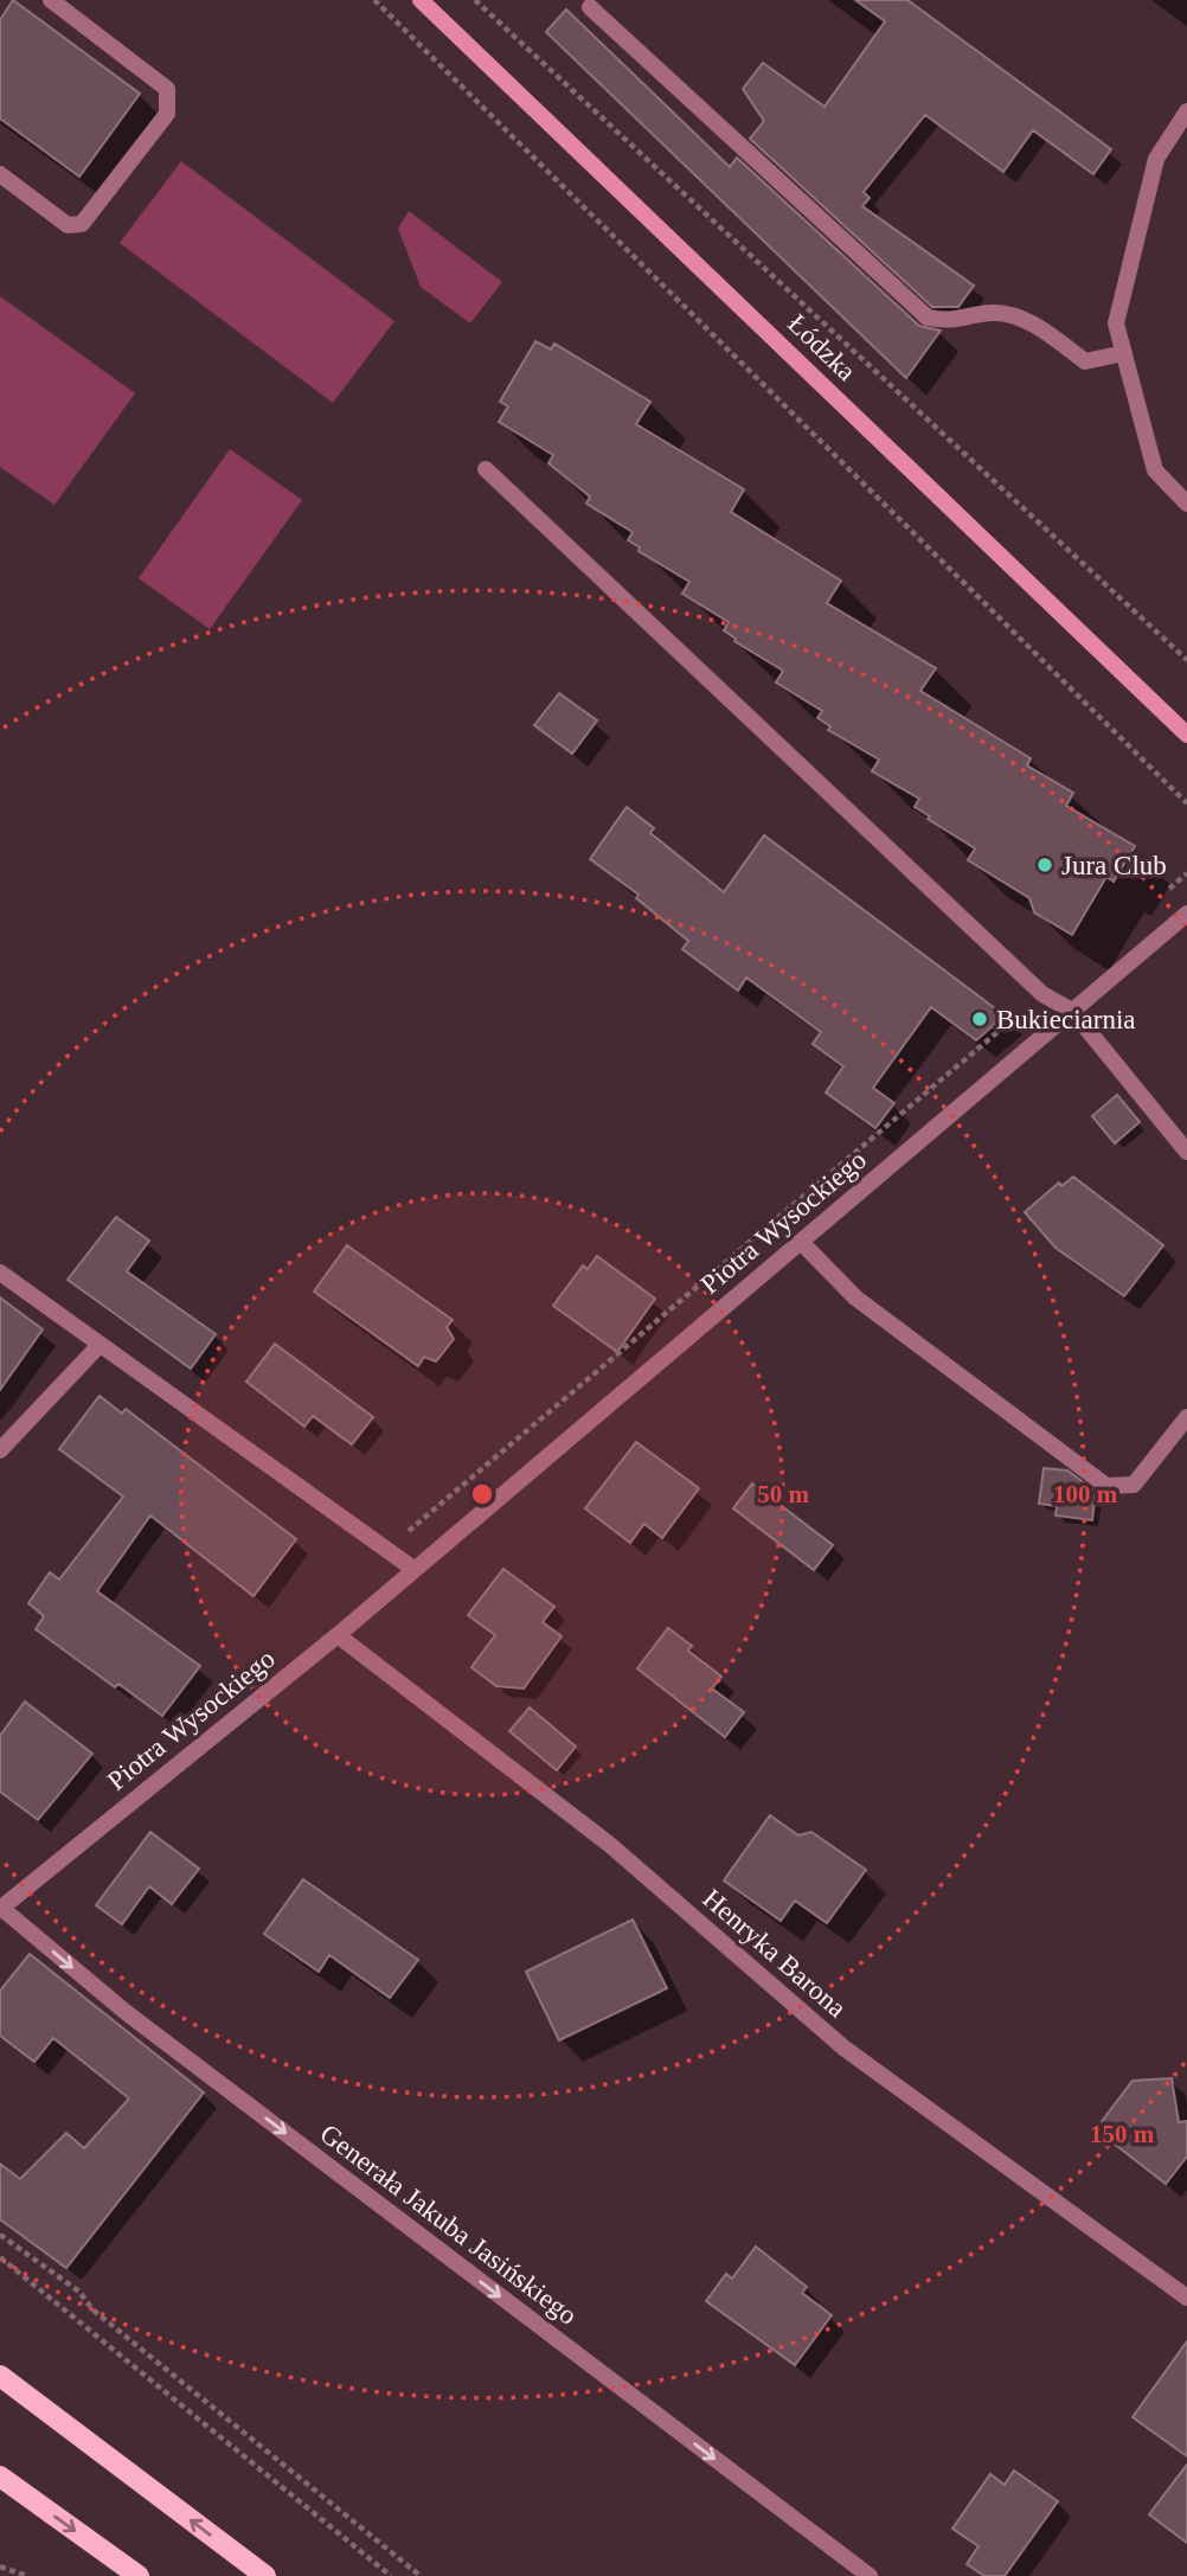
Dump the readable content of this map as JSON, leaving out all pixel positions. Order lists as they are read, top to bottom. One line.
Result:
{"streets":{"street":["Łódzka","Piotra Wysockiego","Henryka Barona","Generała Jakuba Jasińskiego"]},"crossings":[["Piotra Wysockiego","Henryka Barona"],["Piotra Wysockiego","Generała Jakuba Jasińskiego"]],"one_way":["Generała Jakuba Jasińskiego"],"places":["Jura Club","Bukieciarnia"],"rings":["50 m","100 m","150 m"]}
